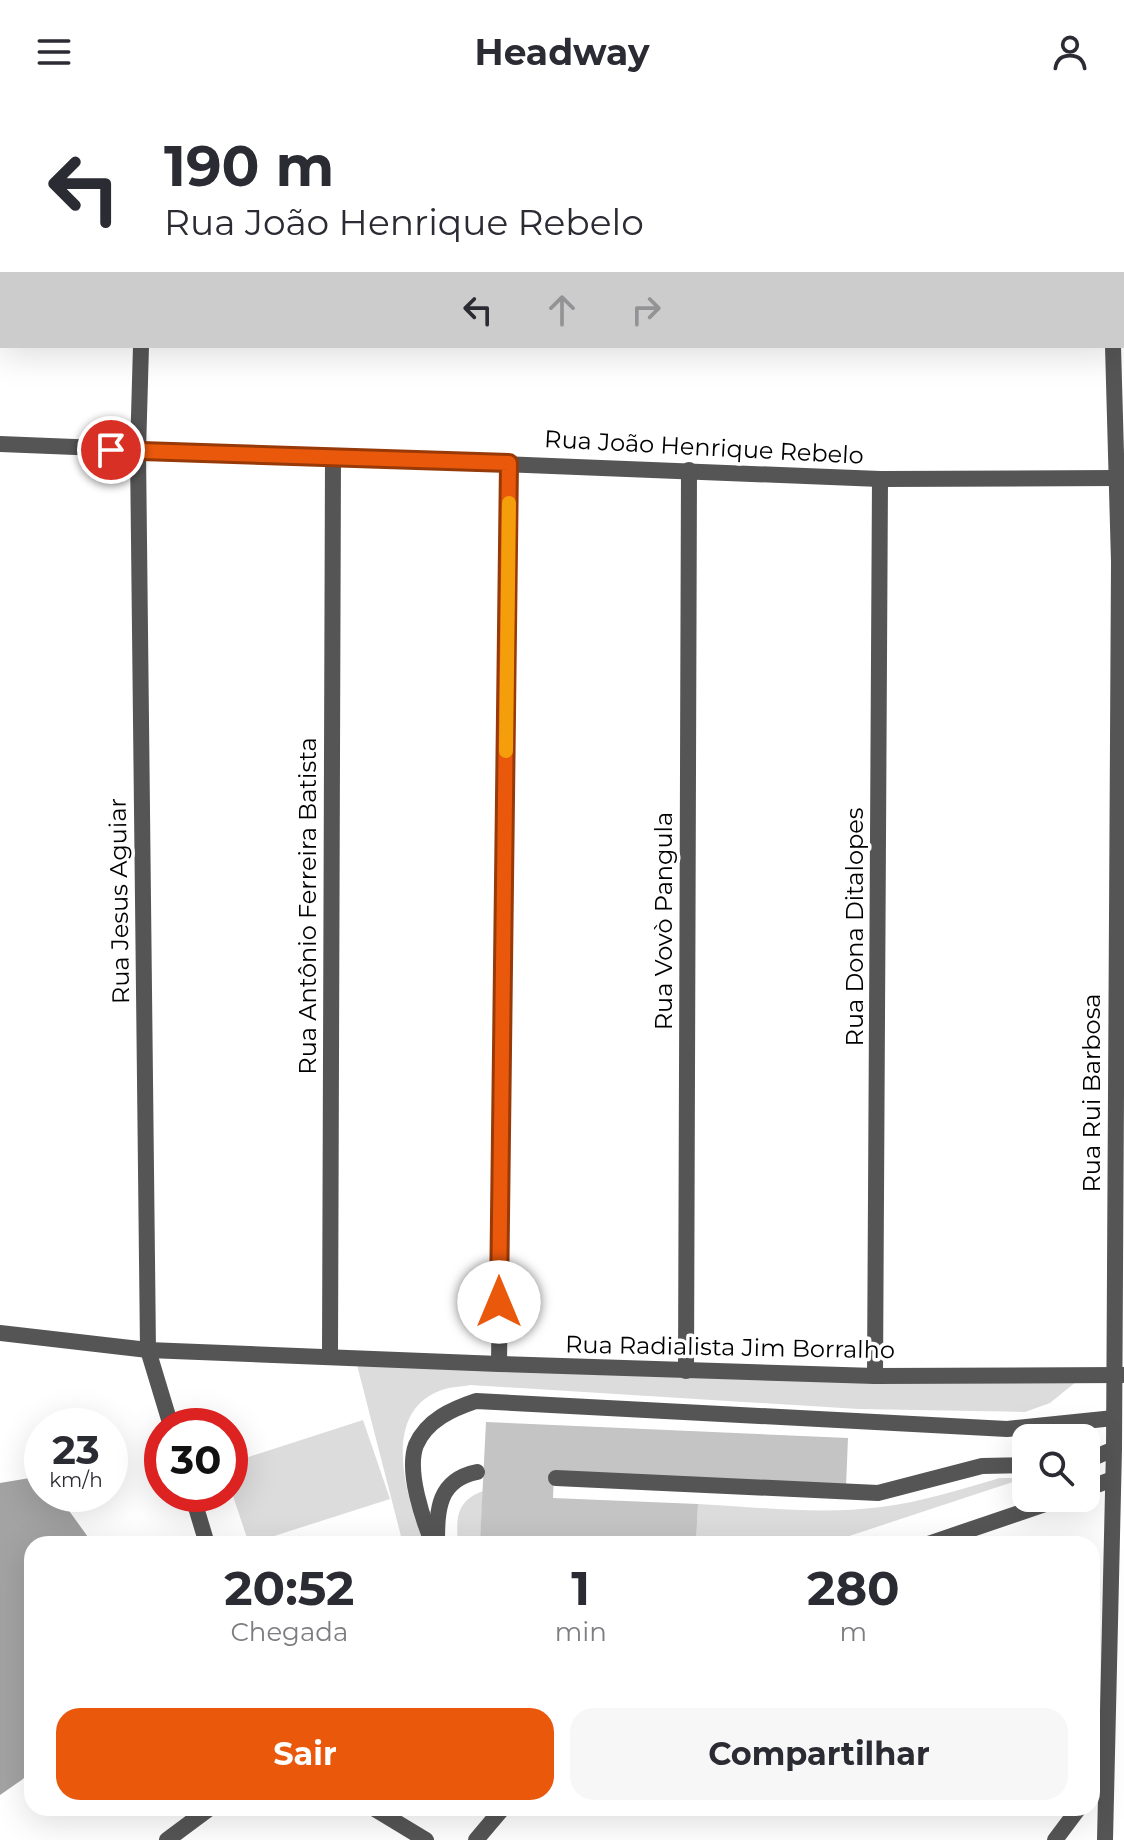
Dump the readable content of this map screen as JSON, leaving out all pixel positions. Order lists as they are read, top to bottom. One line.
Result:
{"streets":{"street":["Rua João Henrique Rebelo","Rua Jesus Aguiar","Rua Antônio Ferreira Batista","Rua Vovò Pangula","Rua Dona Ditalopes","Rua Rui Barbosa","Rua Radialista Jim Borralho"]},"crossings":[["Rua João Henrique Rebelo","Rua Jesus Aguiar"],["Rua João Henrique Rebelo","Rua Antônio Ferreira Batista"],["Rua João Henrique Rebelo","Rua Vovò Pangula"],["Rua João Henrique Rebelo","Rua Dona Ditalopes"],["Rua João Henrique Rebelo","Rua Rui Barbosa"],["Rua Jesus Aguiar","Rua Radialista Jim Borralho"],["Rua Antônio Ferreira Batista","Rua Radialista Jim Borralho"],["Rua Vovò Pangula","Rua Radialista Jim Borralho"],["Rua Dona Ditalopes","Rua Radialista Jim Borralho"],["Rua Rui Barbosa","Rua Radialista Jim Borralho"]],"page":{"header":"Headway","turn":["190 m","Rua João Henrique Rebelo"],"speed":"23 km/h","limit":"30","eta":["20:52","Chegada","1","min","280","m"],"buttons":["Sair","Compartilhar"]}}
